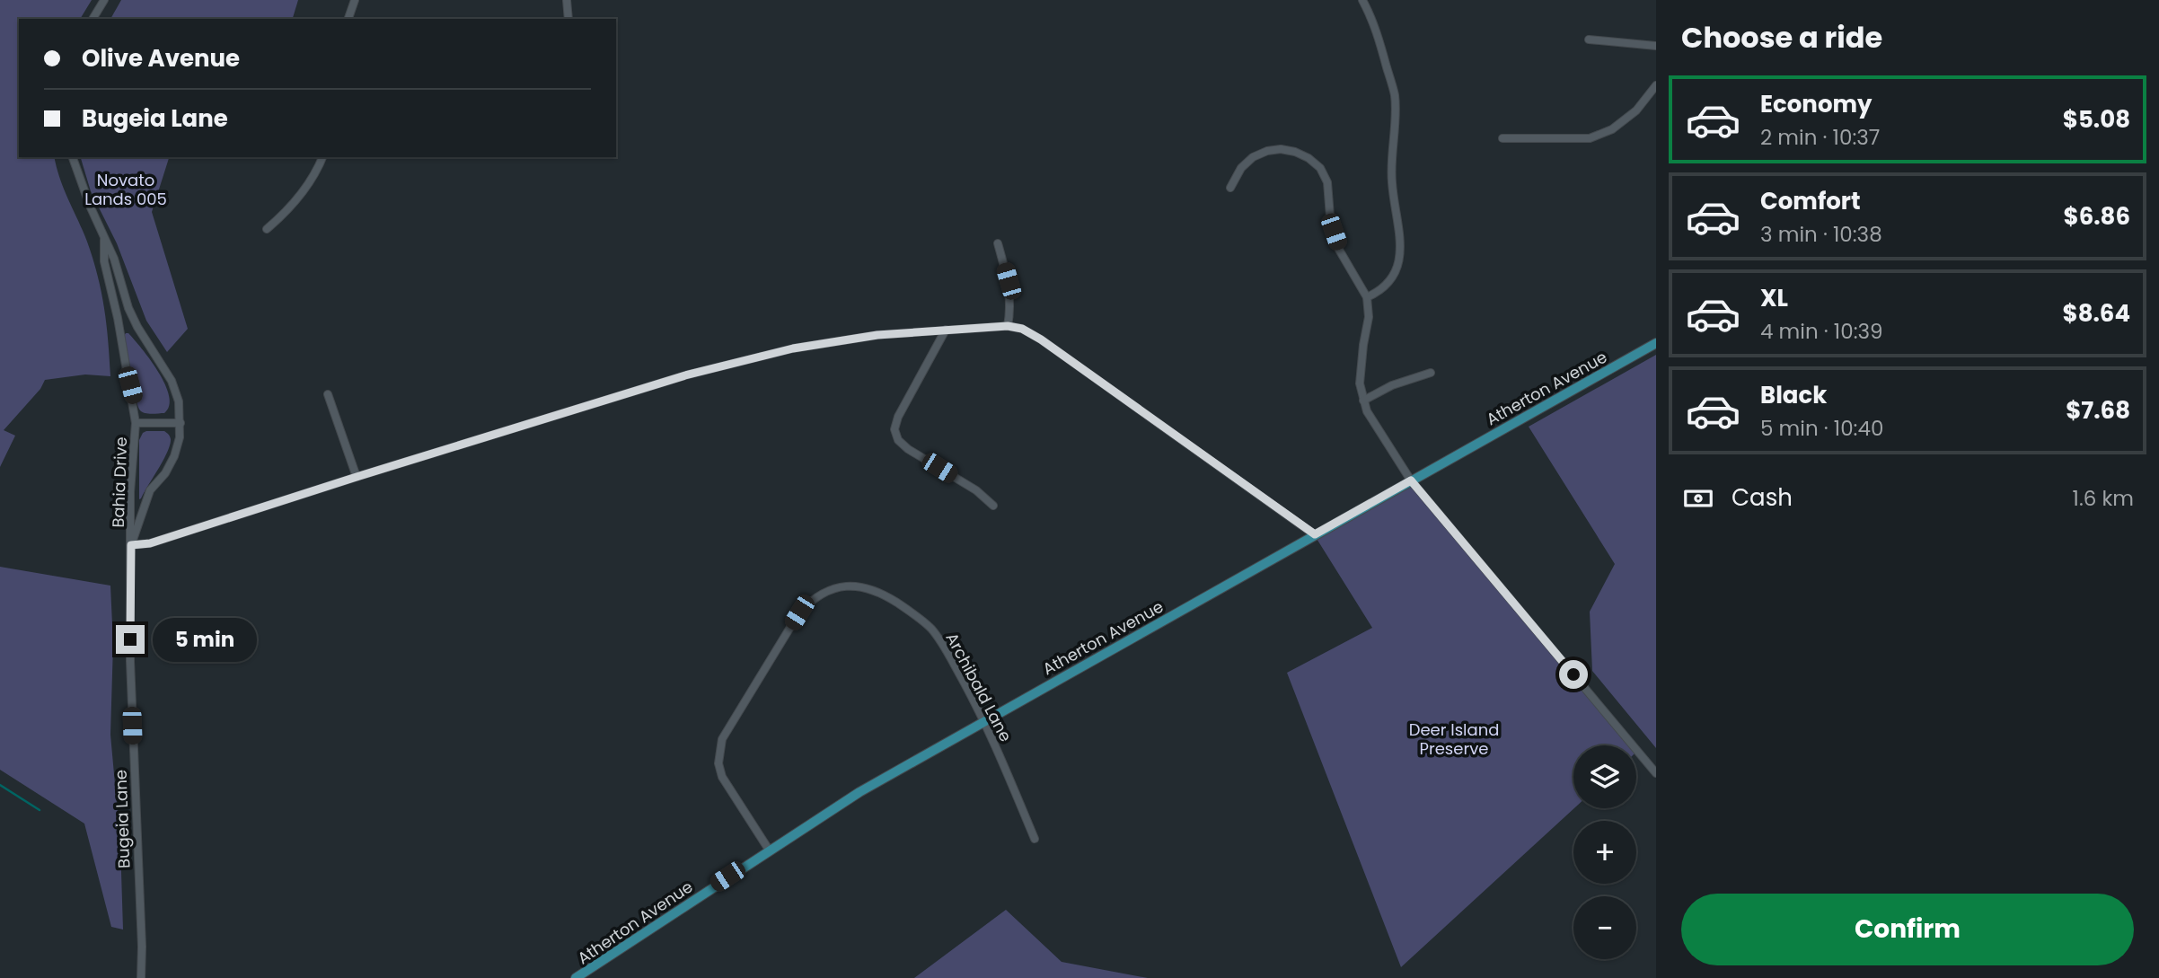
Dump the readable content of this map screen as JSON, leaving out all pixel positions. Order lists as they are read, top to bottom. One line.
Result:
{"streets":{"main road":["Atherton Avenue"],"street":["Bahia Drive","Archibald Lane","Bugeia Lane"]},"crossings":[["Atherton Avenue","Archibald Lane"],["Bahia Drive","Bugeia Lane"]],"parks":["Novato Lands 005","Deer Island Preserve"],"page":{"heading":"Choose a ride","banner":["Olive Avenue","Bugeia Lane"],"list":[{"name":"Economy","note":"2 min · 10:37","value":"$5.08"},{"name":"Comfort","note":"3 min · 10:38","value":"$6.86"},{"name":"XL","note":"4 min · 10:39","value":"$8.64"},{"name":"Black","note":"5 min · 10:40","value":"$7.68"}],"pay":["Cash","1.6 km"],"bubble":"5 min","map_buttons":["+","−"],"buttons":"Confirm"}}
